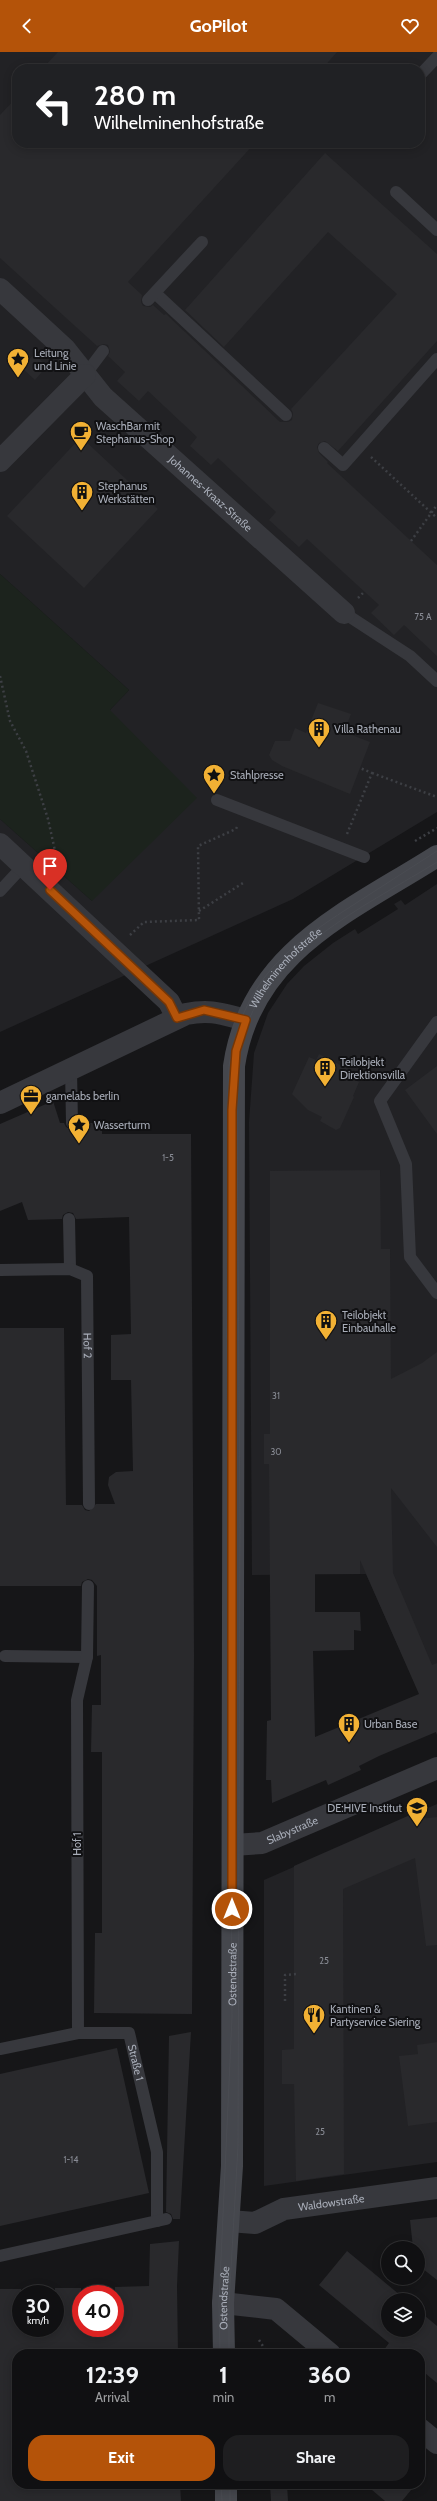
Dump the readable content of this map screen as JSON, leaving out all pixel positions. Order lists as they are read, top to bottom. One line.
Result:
{"streets":{"street":["Johannes-Kraaz-Straße","Wilhelminenhofstraße","Slabystraße","Ostendstraße","Waldowstraße"],"lane":["Hof 2","Hof 1","Straße 1"]},"crossings":[["Wilhelminenhofstraße","Ostendstraße"],["Slabystraße","Ostendstraße"],["Hof 1","Straße 1"],["Ostendstraße","Waldowstraße"]],"places":{"place":["Leitung und Linie","Stahlpresse","Wasserturm"],"cafe":["WaschBar mit Stephanus-Shop"],"building":["Stephanus Werkstätten","Villa Rathenau","Teilobjekt Direktionsvilla","Teilobjekt Einbauhalle","Urban Base"],"office":["gamelabs berlin"],"school or university":["DE:HIVE Institut"],"restaurant":["Kantinen & Partyservice Siering"]},"house_numbers":["75 A","1-5","31","30","25","25","1-14"],"page":{"header":"GoPilot","turn":["280 m","Wilhelminenhofstraße"],"speed":"30 km/h","limit":"40","eta":["12:39","Arrival","1","min","360","m"],"buttons":["Exit","Share"]}}
